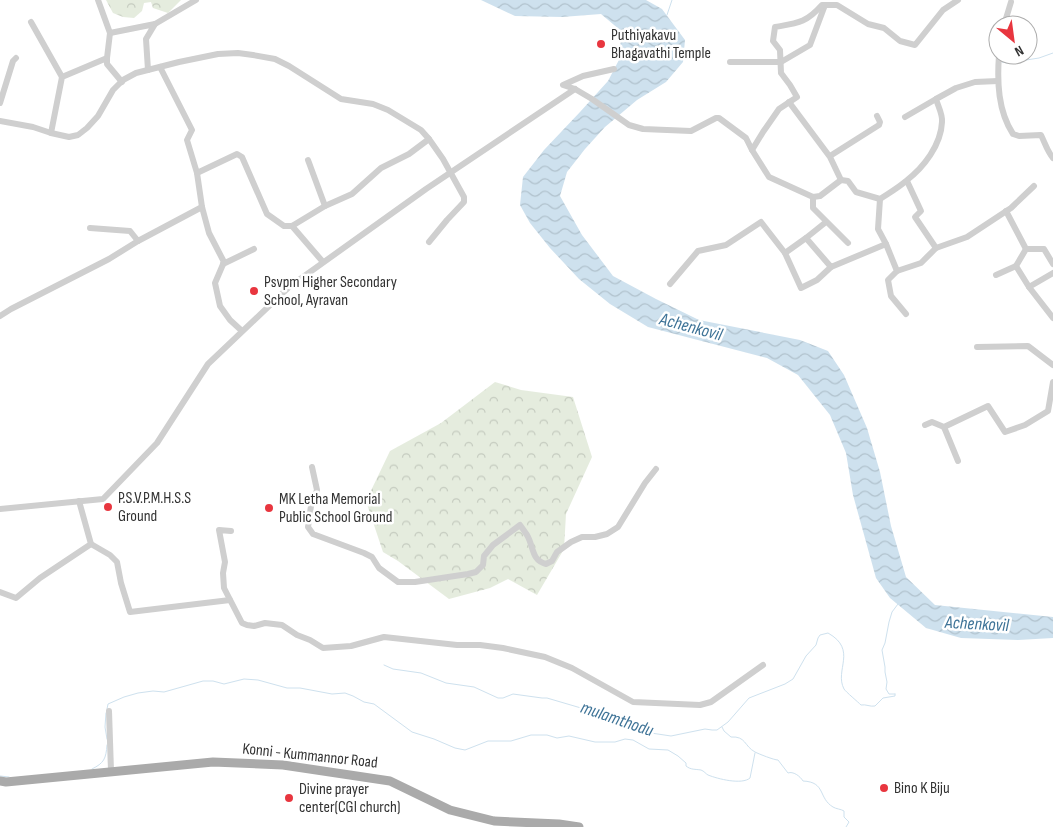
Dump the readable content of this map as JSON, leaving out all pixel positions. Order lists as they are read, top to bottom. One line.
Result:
{"streets":{"main road":["Konni - Kummannor Road"]},"water":["Achenkovil","mulamthodu"],"places":["Puthiyakavu Bhagavathi Temple","Psvpm Higher Secondary School, Ayravan","P.S.V.P.M.H.S.S Ground","MK Letha Memorial Public School Ground","Bino K Biju","Divine prayer center(CGI church)"],"north":"bottom right"}
